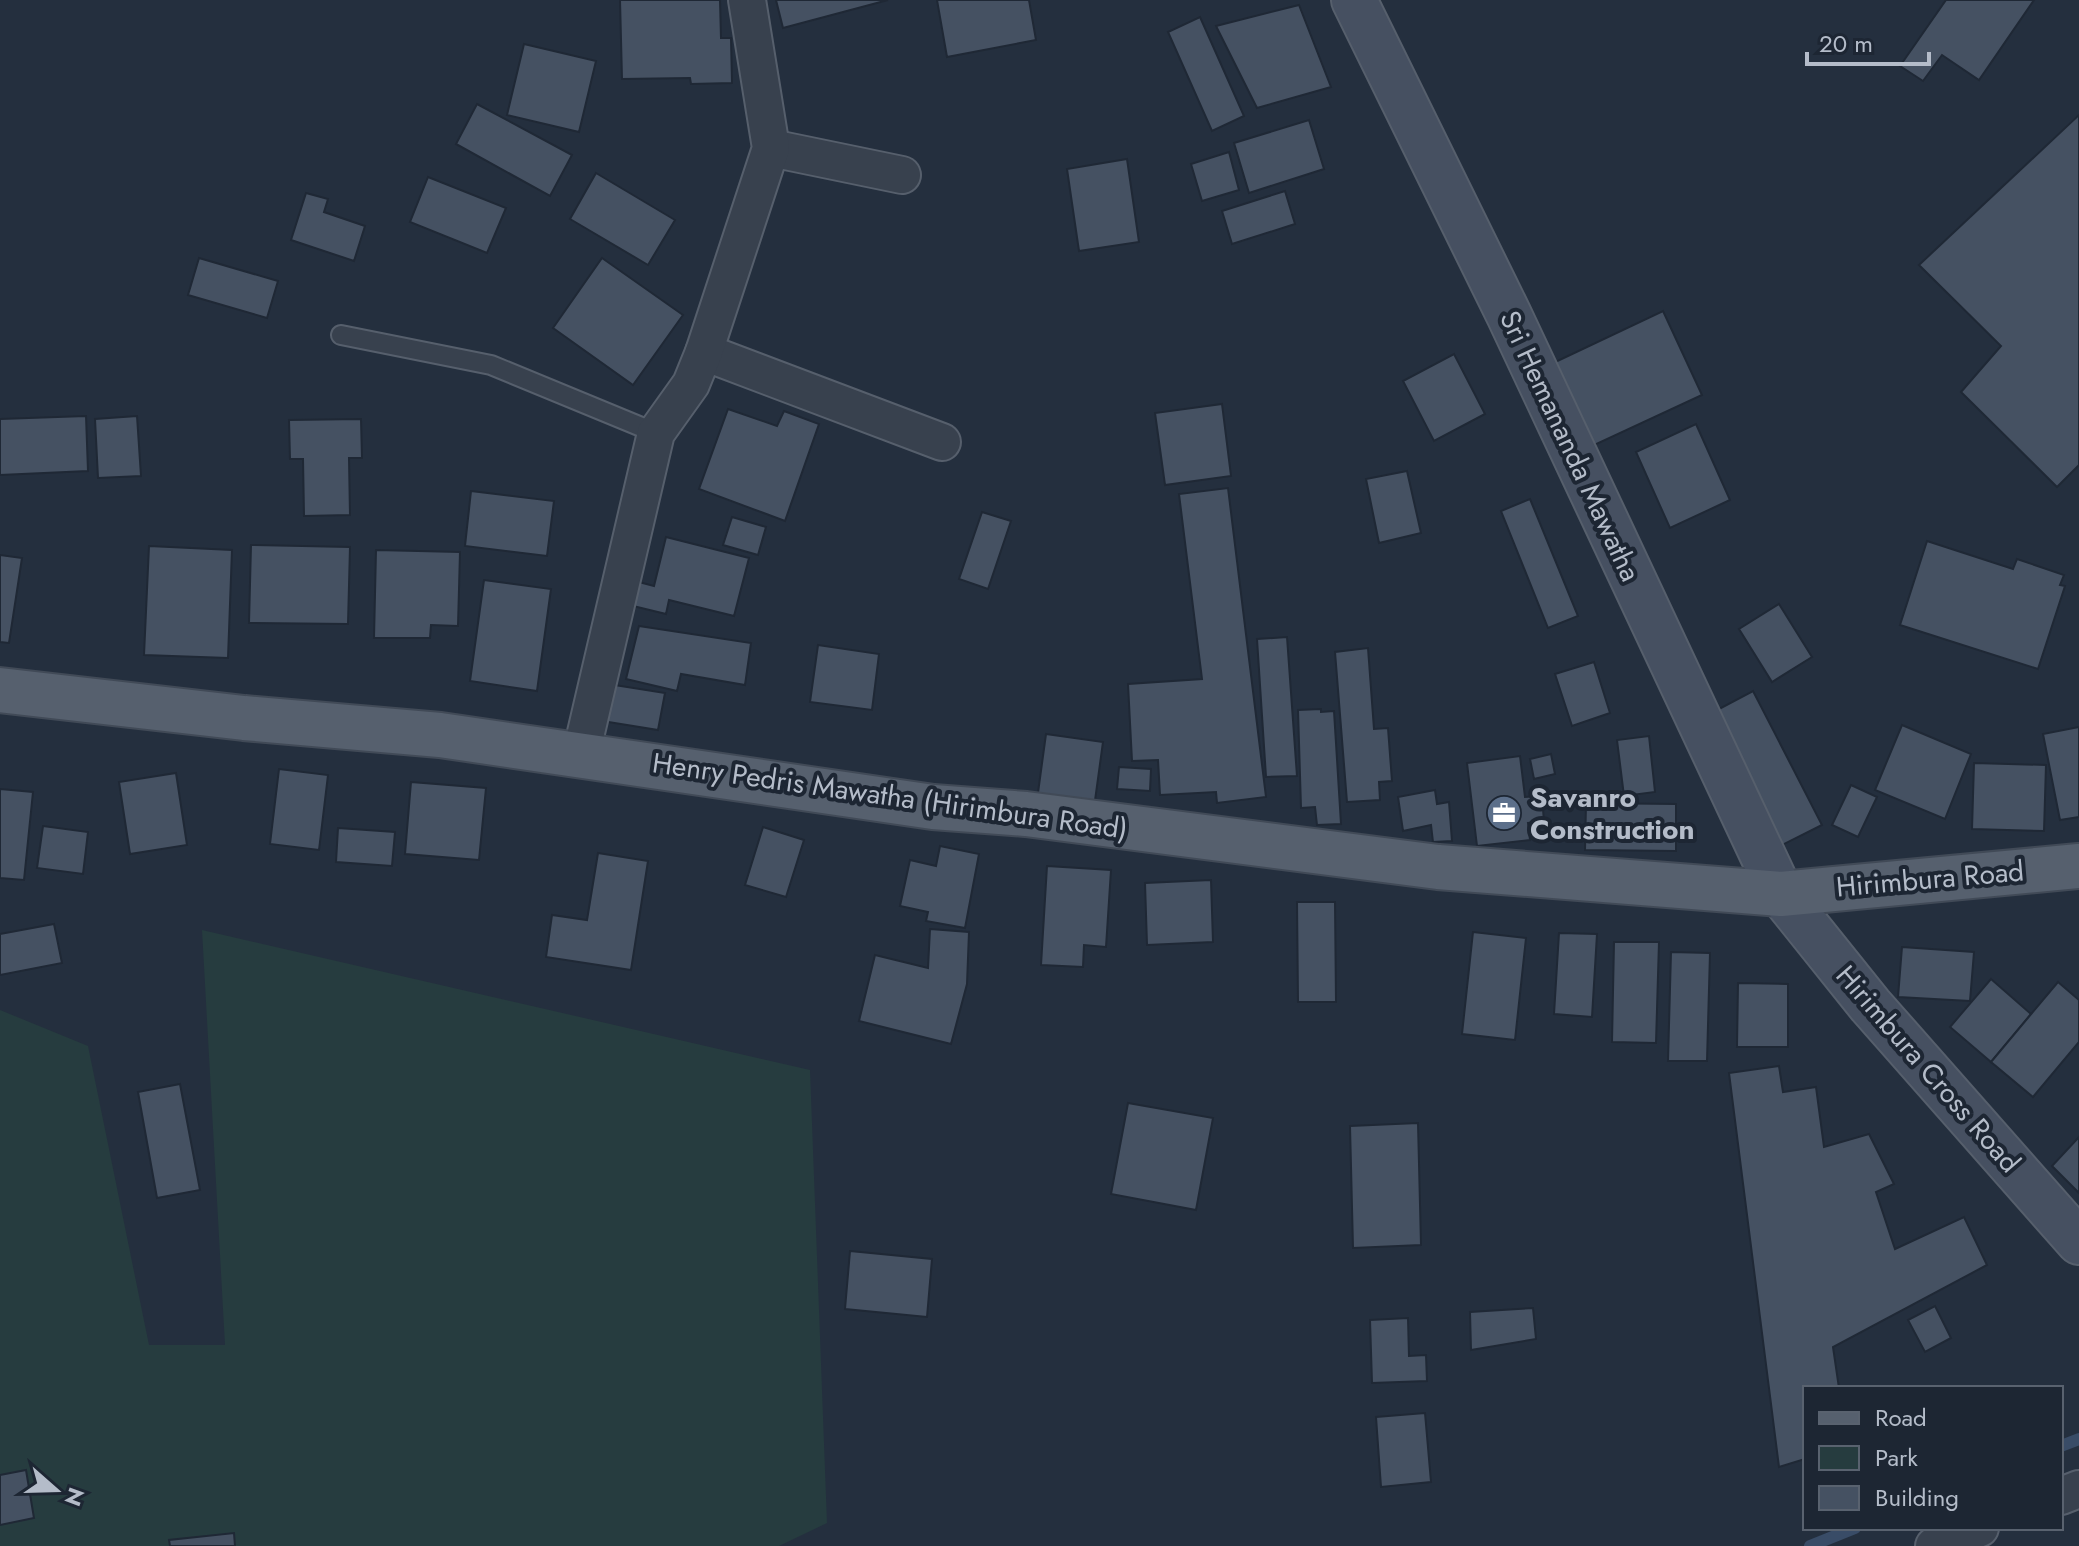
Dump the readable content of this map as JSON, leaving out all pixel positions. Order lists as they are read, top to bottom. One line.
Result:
{"streets":{"main road":["Sri Hemananda Mawatha","Henry Pedris Mawatha (Hirimbura Road)","Hirimbura Road","Hirimbura Cross Road"]},"crossings":[["Sri Hemananda Mawatha","Henry Pedris Mawatha (Hirimbura Road)"],["Sri Hemananda Mawatha","Hirimbura Road"],["Sri Hemananda Mawatha","Hirimbura Cross Road"],["Henry Pedris Mawatha (Hirimbura Road)","Hirimbura Road"],["Henry Pedris Mawatha (Hirimbura Road)","Hirimbura Cross Road"],["Hirimbura Road","Hirimbura Cross Road"]],"places":{"office":["Savanro Construction"]},"legend":["Road","Park","Building"],"scale_bar":"20 m","north":"right"}
